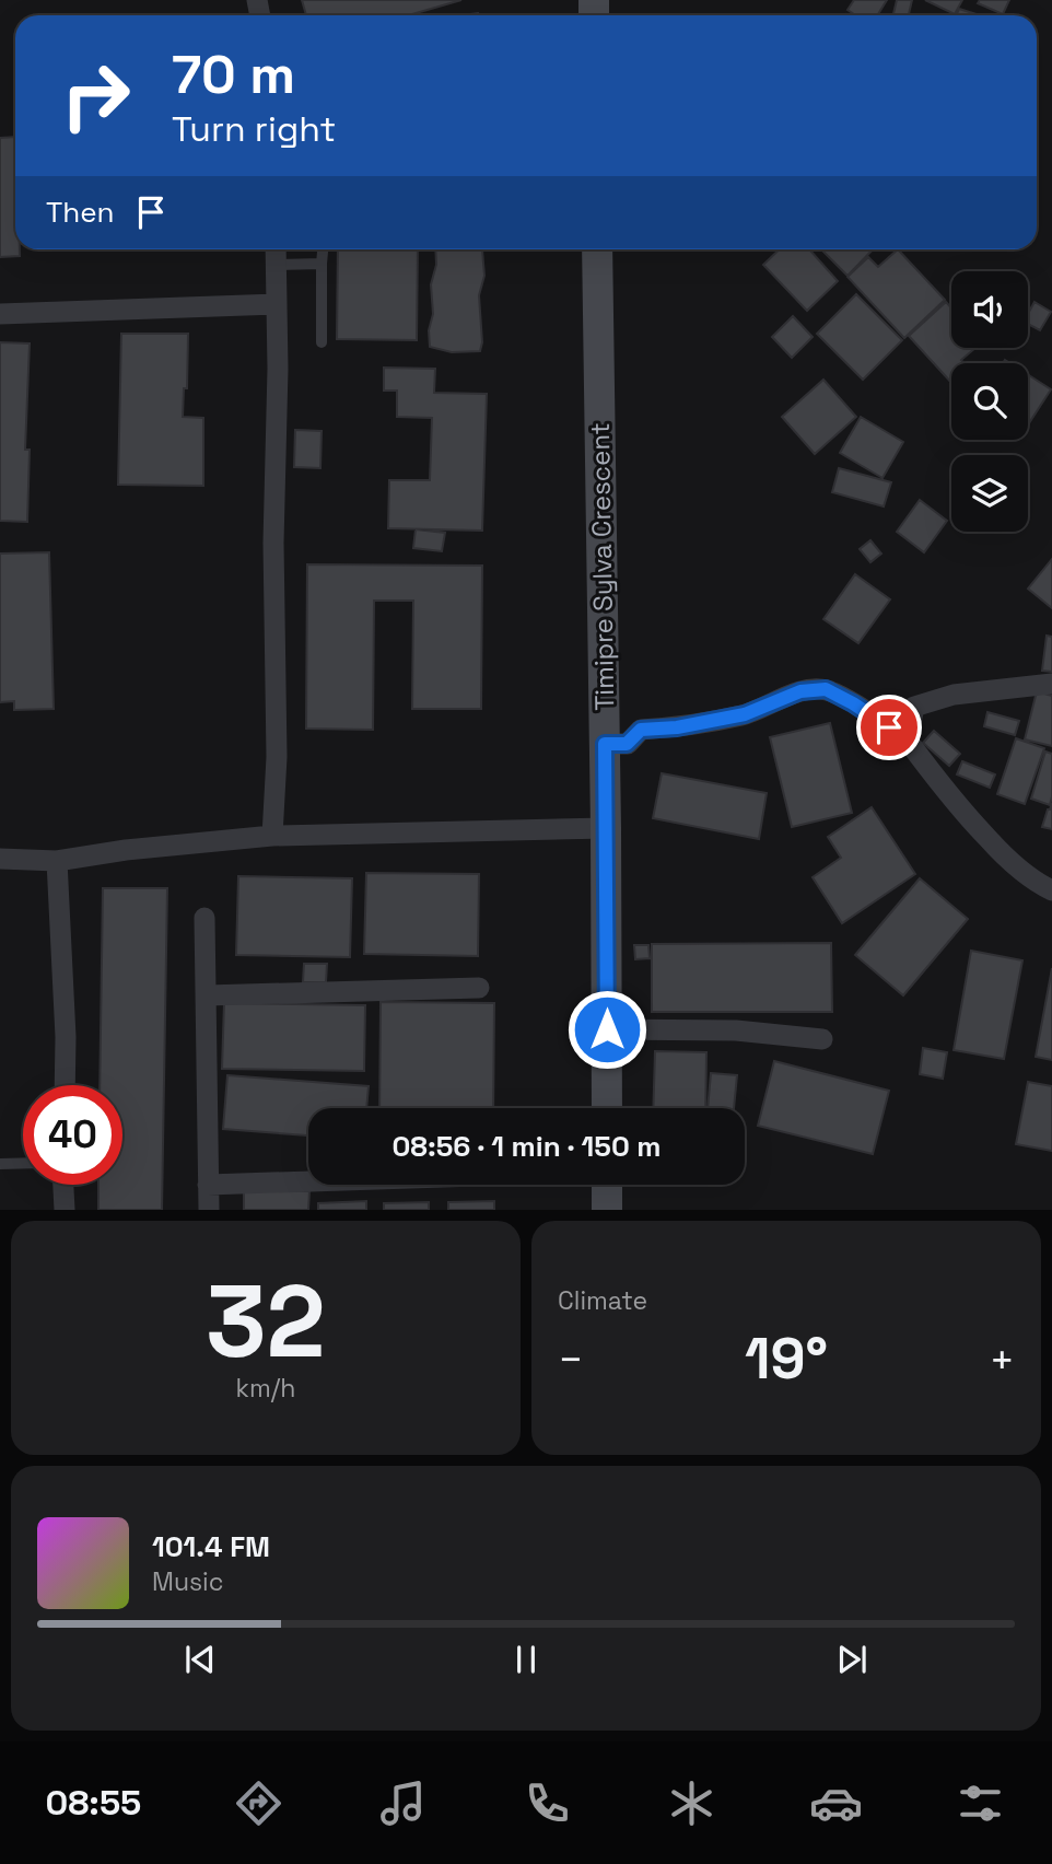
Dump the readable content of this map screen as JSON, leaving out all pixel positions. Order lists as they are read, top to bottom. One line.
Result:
{"streets":{"street":["Timipre Sylva Crescent"]},"page":{"turn":["70 m","Turn right"],"then":"Then","limit":"40","trip":"08:56 · 1 min · 150 m","tile":[["32","km/h"],"Climate"],"heat":["−","19°","+"],"song":["101.4 FM","Music"],"tabs":"08:55"}}
